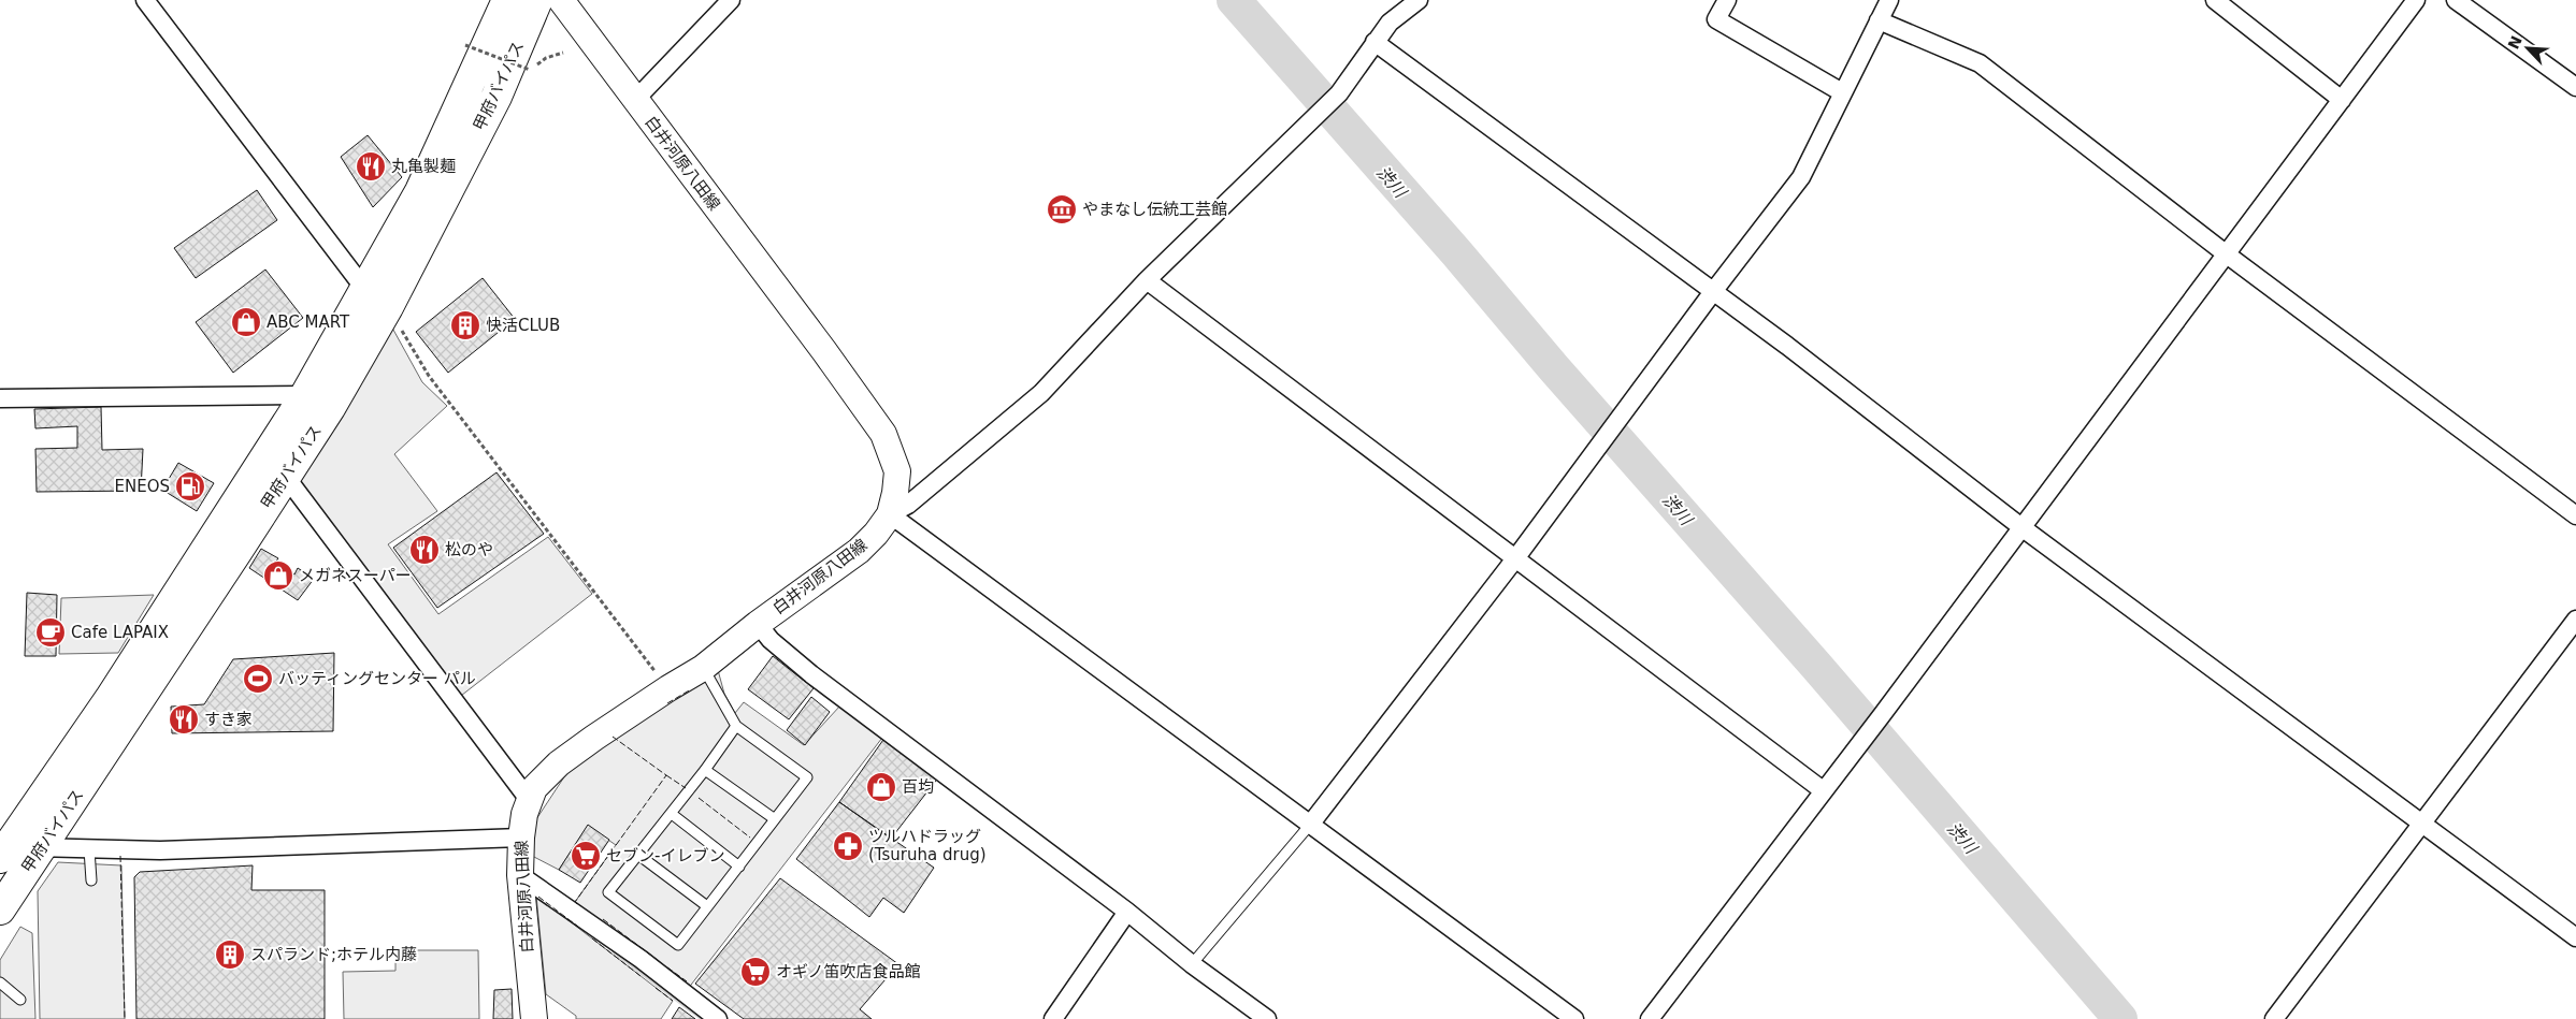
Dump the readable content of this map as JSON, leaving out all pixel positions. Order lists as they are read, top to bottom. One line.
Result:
{"streets":{"highway":["甲府バイパス"],"main road":["白井河原八田線"]},"water":["渋川"],"places":{"restaurant":["丸亀製麺","松のや","すき家"],"museum":["やまなし伝統工芸館"],"shop":["ABC MART","メガネスーパー","百均"],"building":["快活CLUB","スパランド;ホテル内藤"],"fuel station":["ENEOS"],"cafe":["Cafe LAPAIX"],"sports":["バッティングセンター パル"],"pharmacy":["ツルハドラッグ (Tsuruha drug)"],"supermarket":["セブン-イレブン","オギノ笛吹店食品館"]},"north":"top left"}
